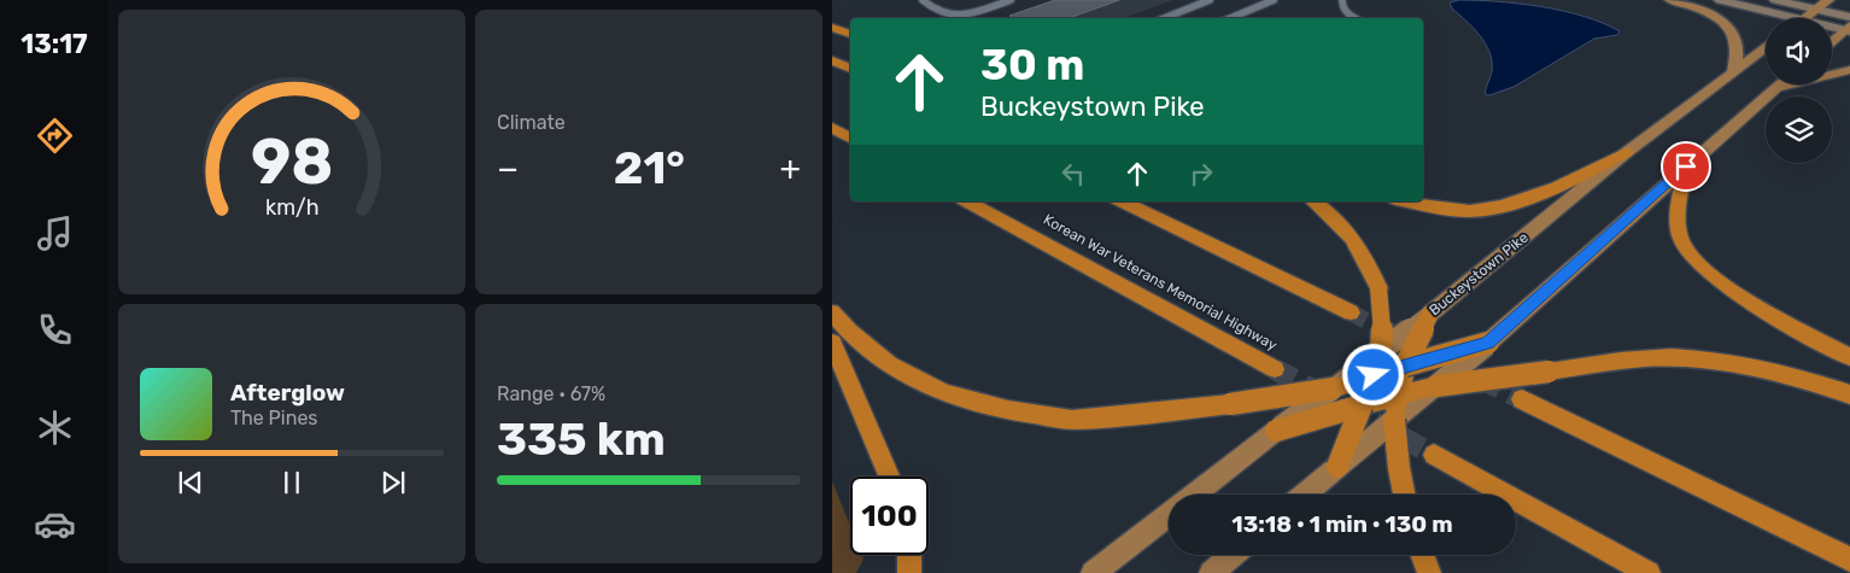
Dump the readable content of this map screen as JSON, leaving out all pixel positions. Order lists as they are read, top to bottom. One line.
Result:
{"streets":{"highway":["Korean War Veterans Memorial Highway"],"main road":["Buckeystown Pike"]},"page":{"tabs":"13:17","tile":["Climate",["Range · 67%","335 km"]],"turn":["30 m","Buckeystown Pike"],"heat":["−","21°","+"],"song":["Afterglow","The Pines"],"limit":"100","trip":"13:18 · 1 min · 130 m","gauge":["98","km/h"]}}
